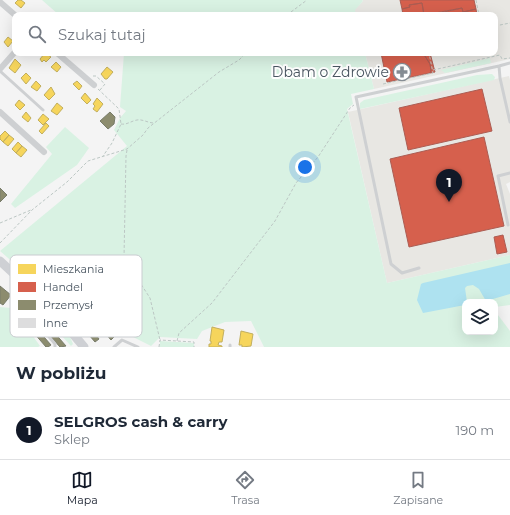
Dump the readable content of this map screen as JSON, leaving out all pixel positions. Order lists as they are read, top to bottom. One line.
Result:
{"places":{"pharmacy":["Dbam o Zdrowie"]},"legend":["Mieszkania","Handel","Przemysł","Inne"],"page":{"search":"Szukaj tutaj","pins":"1","heading":"W pobliżu","list":[{"mark":"1","name":"SELGROS cash & carry","note":"Sklep","value":"190 m"}],"nav":["Mapa","Trasa","Zapisane"]}}
